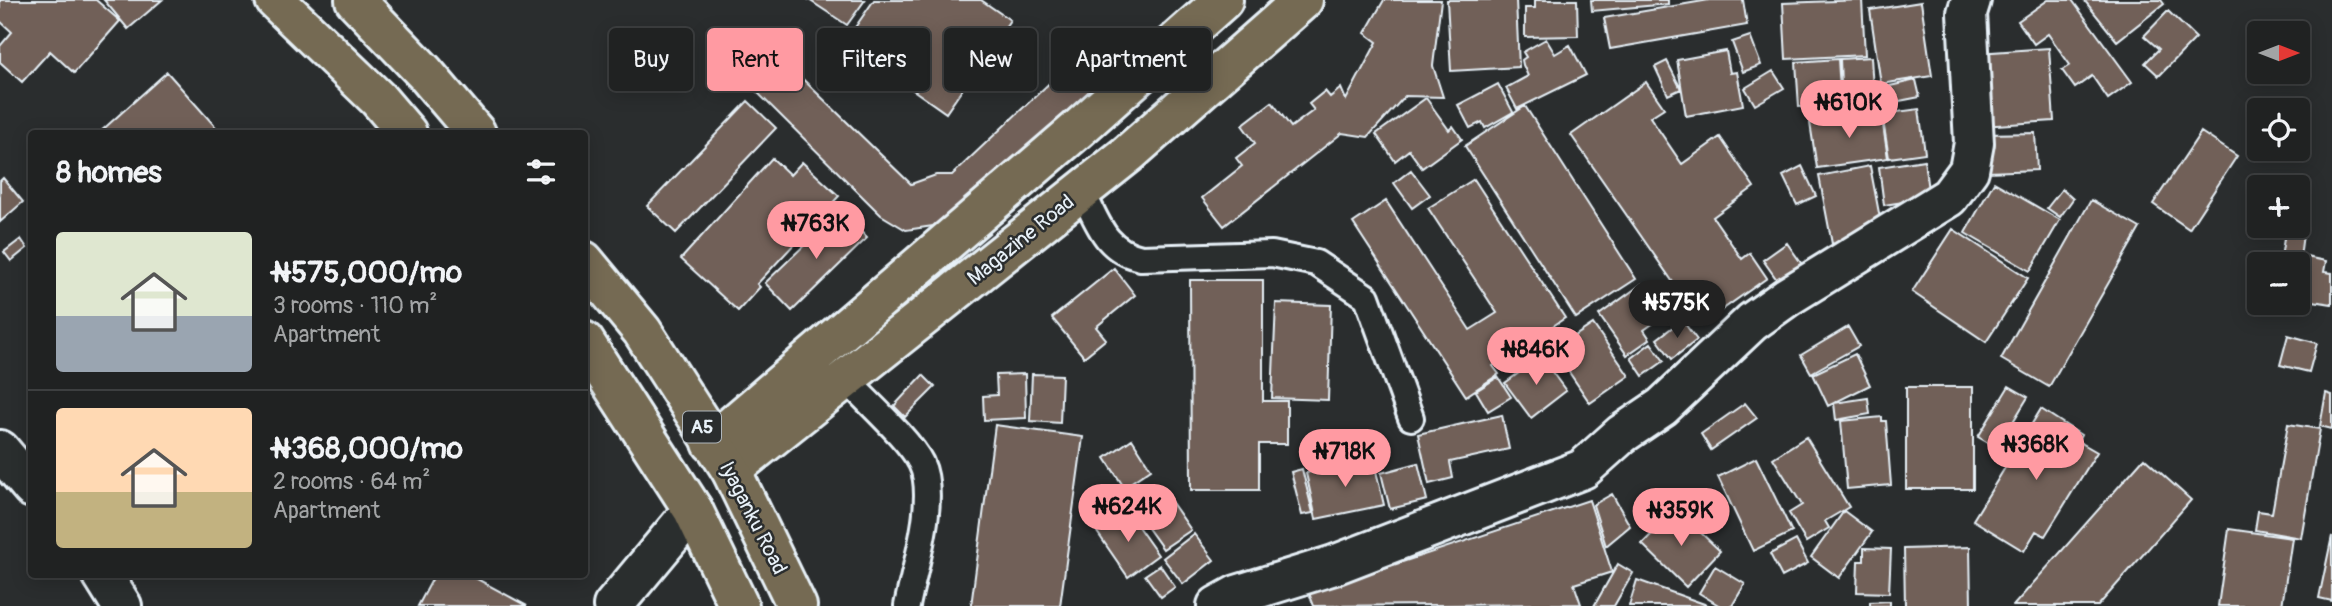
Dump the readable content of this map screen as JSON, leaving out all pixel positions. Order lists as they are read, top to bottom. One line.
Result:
{"streets":{"main road":["Magazine Road","A5","Iyaganku Road"]},"crossings":[["Magazine Road","Iyaganku Road"]],"north":"right","page":{"map_buttons":["+","−"],"chip":["Buy","Rent","Filters","New","Apartment"],"price":["₦610K","₦763K","₦575K","₦846K","₦368K","₦718K","₦624K","₦359K"],"heading":"8 homes","list":[{"name":"₦575,000/mo","note":"3 rooms · 110 m² · Apartment"},{"name":"₦368,000/mo","note":"2 rooms · 64 m² · Apartment"}]}}
